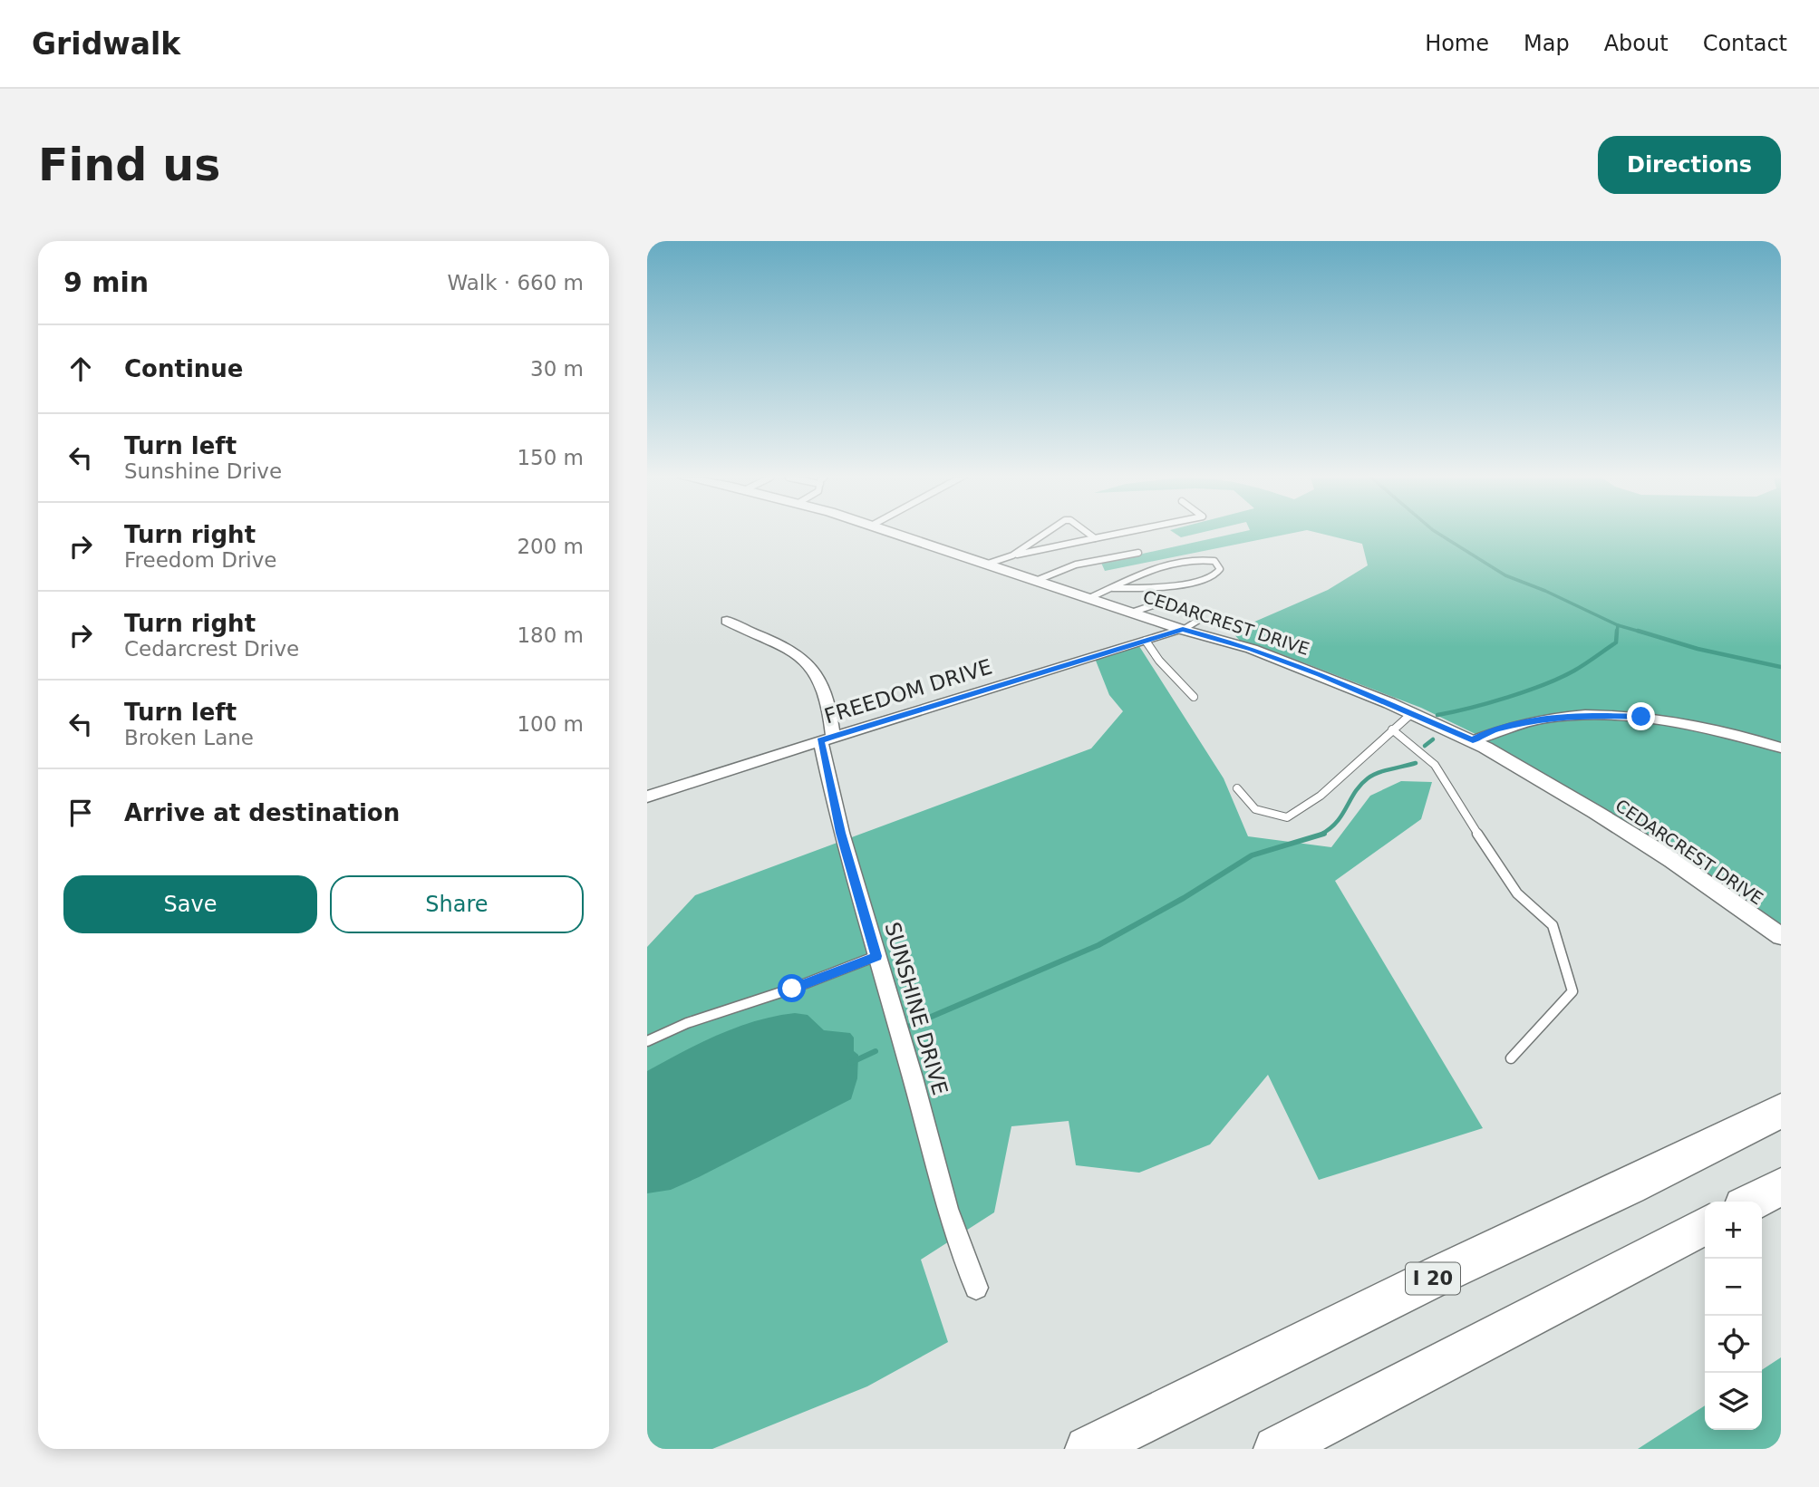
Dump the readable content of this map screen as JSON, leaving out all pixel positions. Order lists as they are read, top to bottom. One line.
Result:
{"streets":{"highway":["I 20"],"street":["CEDARCREST DRIVE","FREEDOM DRIVE","SUNSHINE DRIVE"]},"crossings":[["CEDARCREST DRIVE","FREEDOM DRIVE"],["FREEDOM DRIVE","SUNSHINE DRIVE"]],"page":{"header":"Gridwalk","nav":["Home","Map","About","Contact"],"buttons":["Directions",["Save","Share"]],"title":"Find us","heading":["9 min","Walk · 660 m"],"list":[["Continue","30 m"],["Turn left","Sunshine Drive","150 m"],["Turn right","Freedom Drive","200 m"],["Turn right","Cedarcrest Drive","180 m"],["Turn left","Broken Lane","100 m"],"Arrive at destination"],"map_buttons":["+","−"]}}
